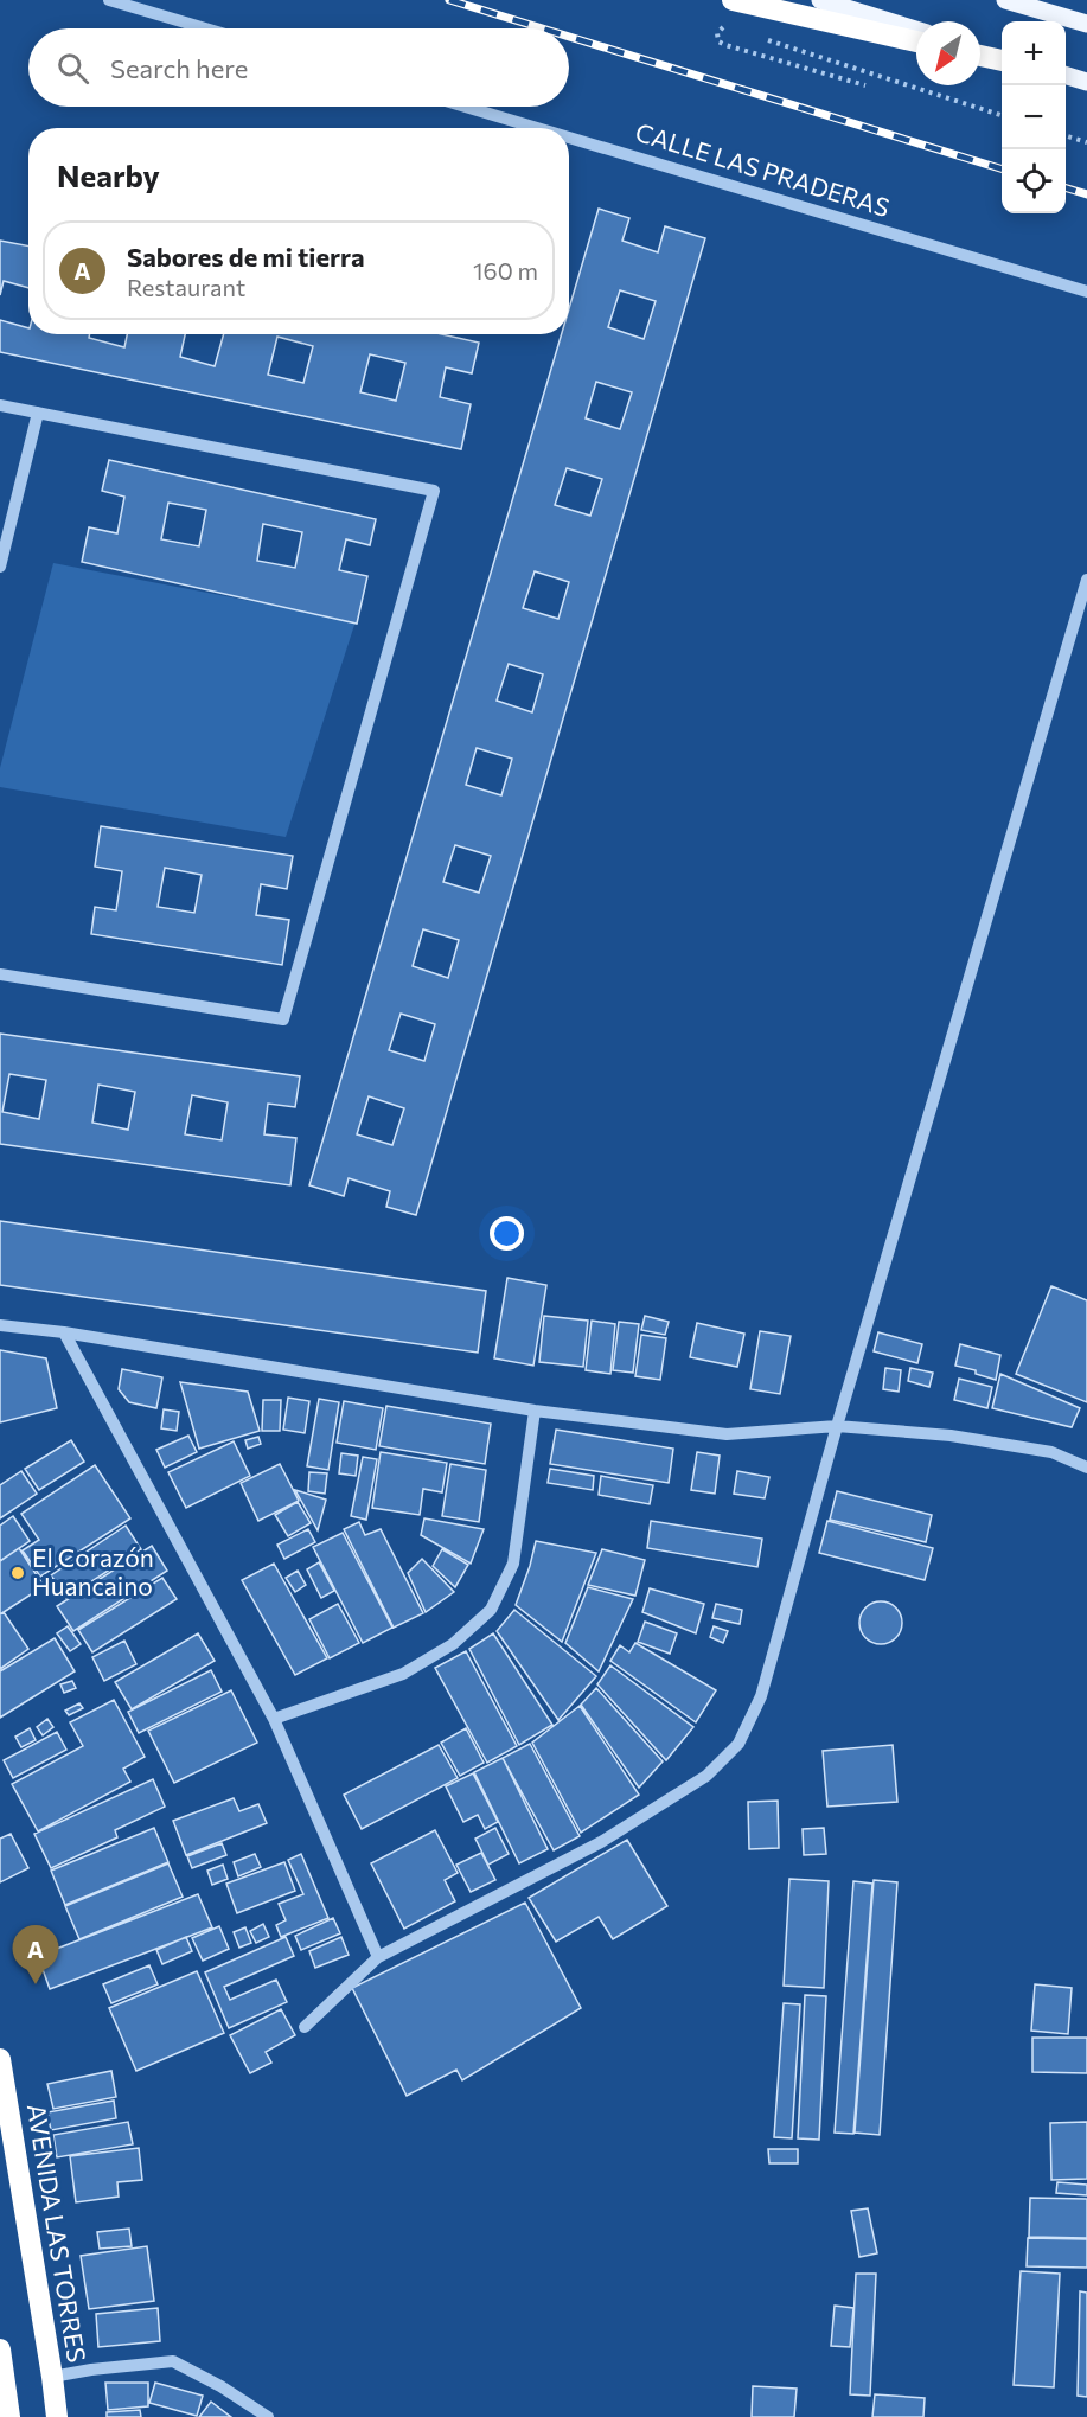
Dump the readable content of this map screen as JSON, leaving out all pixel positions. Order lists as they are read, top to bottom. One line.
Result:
{"streets":{"highway":["AVENIDA LAS TORRES"],"street":["CALLE LAS PRADERAS"]},"places":["El Corazón Huancaino"],"north":"bottom left","page":{"map_buttons":["+","−"],"search":"Search here","heading":"Nearby","list":[{"mark":"A","name":"Sabores de mi tierra","note":"Restaurant","value":"160 m"}],"pins":"A"}}
